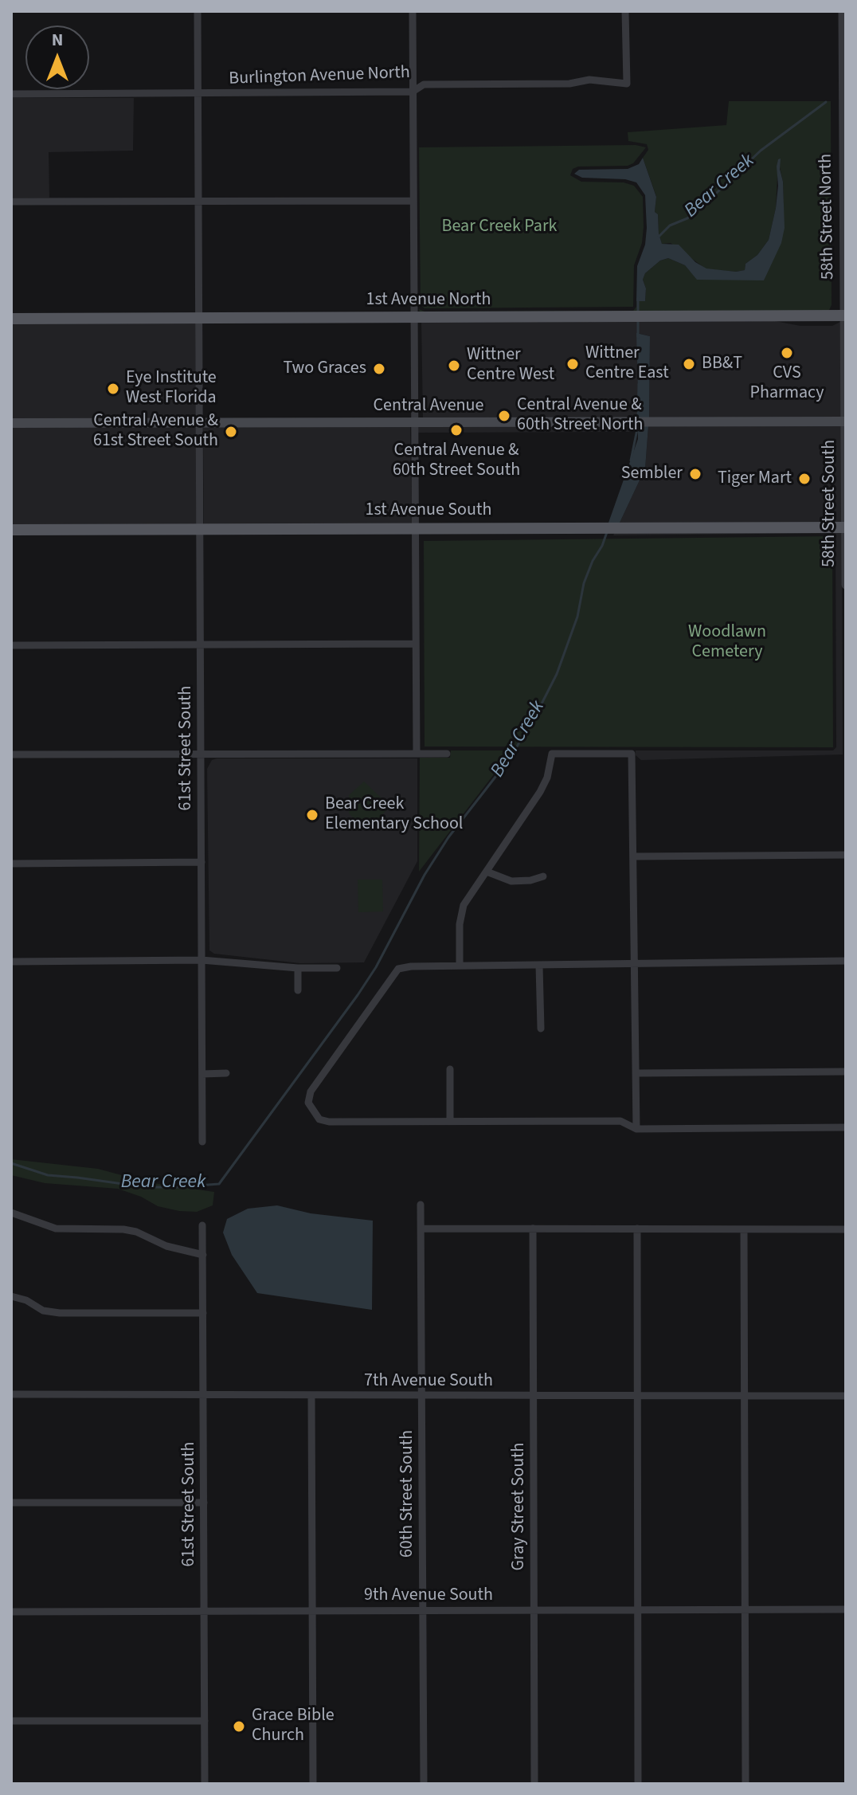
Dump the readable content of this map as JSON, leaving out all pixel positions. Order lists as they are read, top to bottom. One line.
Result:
{"streets":{"main road":["1st Avenue North","Central Avenue","1st Avenue South"],"street":["Burlington Avenue North","58th Street North","58th Street South","61st Street South","7th Avenue South","60th Street South","Gray Street South","9th Avenue South"]},"crossings":[["Burlington Avenue North","61st Street South"],["58th Street North","1st Avenue North"],["58th Street North","Central Avenue"],["58th Street North","58th Street South"],["1st Avenue North","61st Street South"],["Central Avenue","58th Street South"],["Central Avenue","61st Street South"],["58th Street South","1st Avenue South"],["1st Avenue South","61st Street South"],["61st Street South","7th Avenue South"],["61st Street South","9th Avenue South"],["7th Avenue South","60th Street South"],["7th Avenue South","Gray Street South"],["60th Street South","9th Avenue South"],["Gray Street South","9th Avenue South"]],"water":["Bear Creek"],"parks":["Bear Creek Park","Woodlawn Cemetery"],"places":["CVS Pharmacy","Wittner Centre East","BB&T","Wittner Centre West","Two Graces","Eye Institute West Florida","Central Avenue & 60th Street North","Central Avenue & 60th Street South","Central Avenue & 61st Street South","Sembler","Tiger Mart","Bear Creek Elementary School","Grace Bible Church"],"north":"top"}
